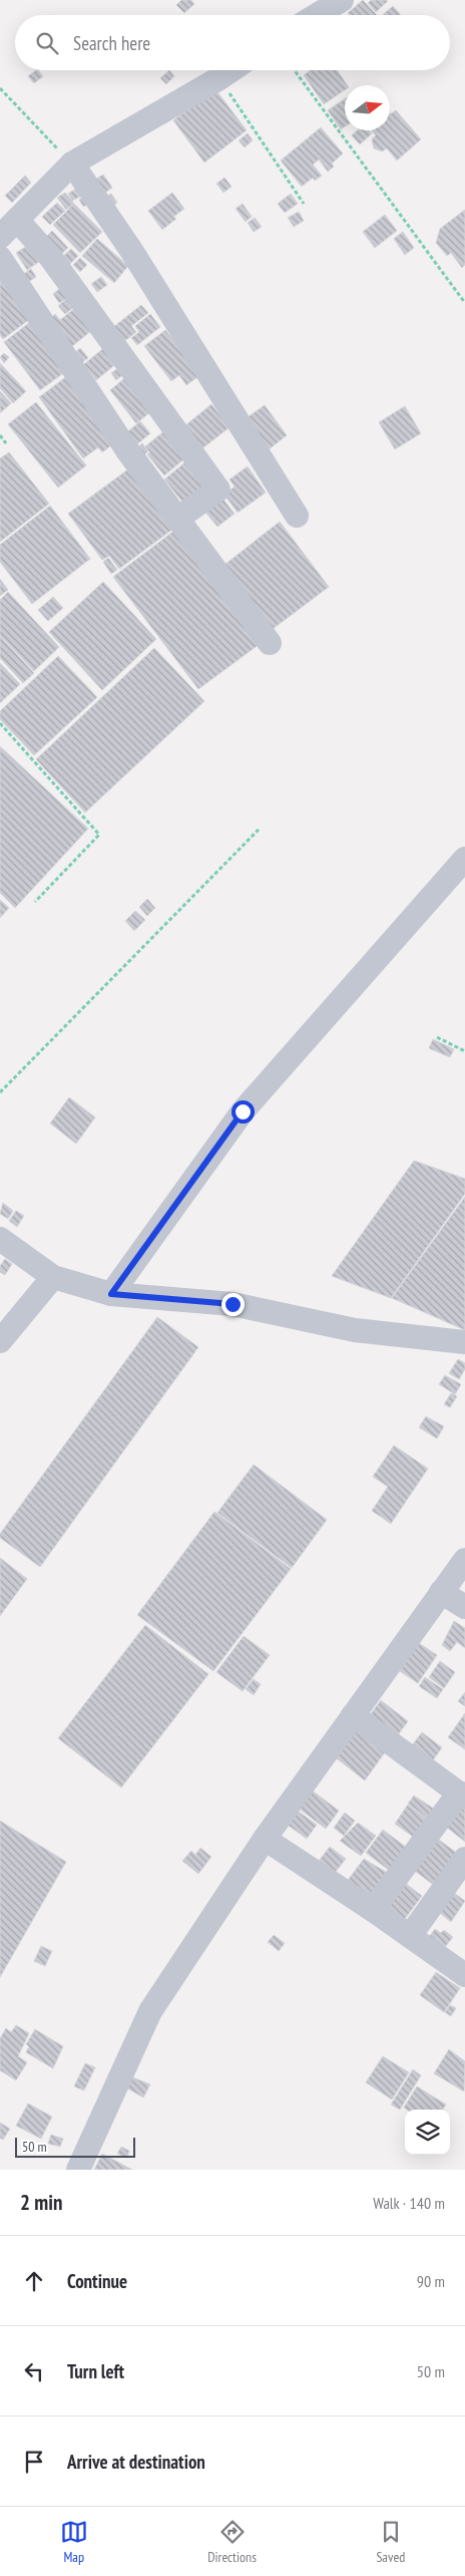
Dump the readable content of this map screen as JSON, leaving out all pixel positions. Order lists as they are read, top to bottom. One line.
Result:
{"scale_bar":"50 m","north":"right","page":{"search":"Search here","scale":"50 m","heading":["2 min","Walk · 140 m"],"list":[["Continue","90 m"],["Turn left","50 m"],"Arrive at destination"],"nav":["Map","Directions","Saved"]}}
